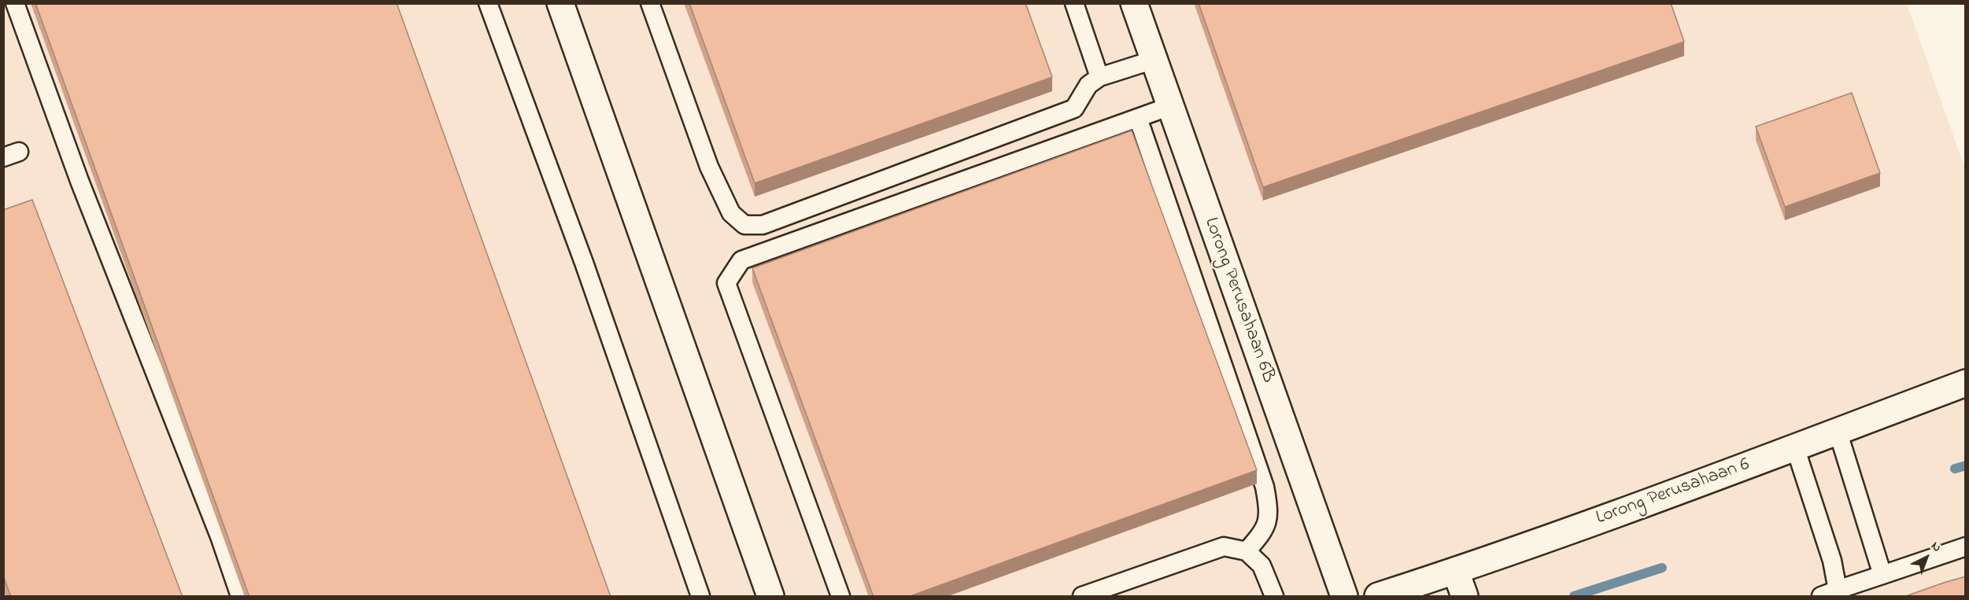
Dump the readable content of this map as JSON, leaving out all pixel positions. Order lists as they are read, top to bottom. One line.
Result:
{"streets":{"street":["Lorong Perusahaan 6B","Lorong Perusahaan 6"]},"north":"top right"}
